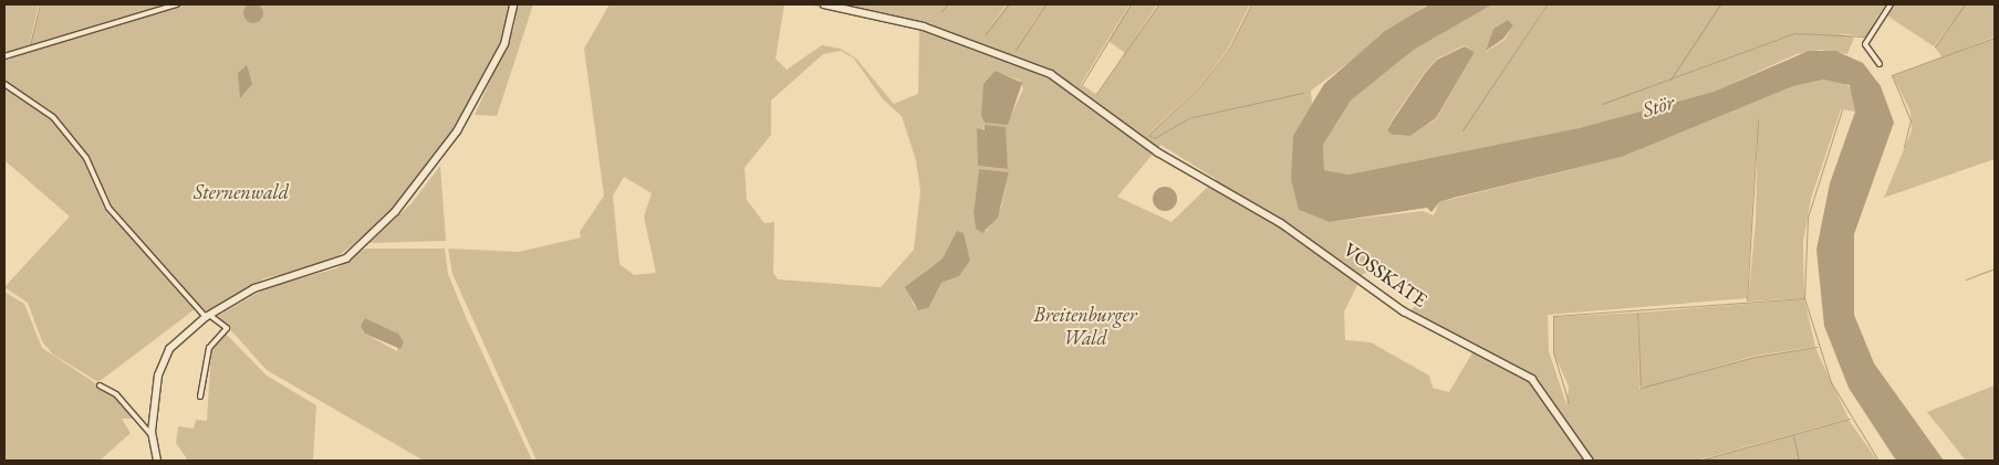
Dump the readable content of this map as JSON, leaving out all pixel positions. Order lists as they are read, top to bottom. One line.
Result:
{"streets":{"main road":["VOSSKATE"]},"water":["Stör"],"parks":["Sternenwald","Breitenburger Wald"]}
